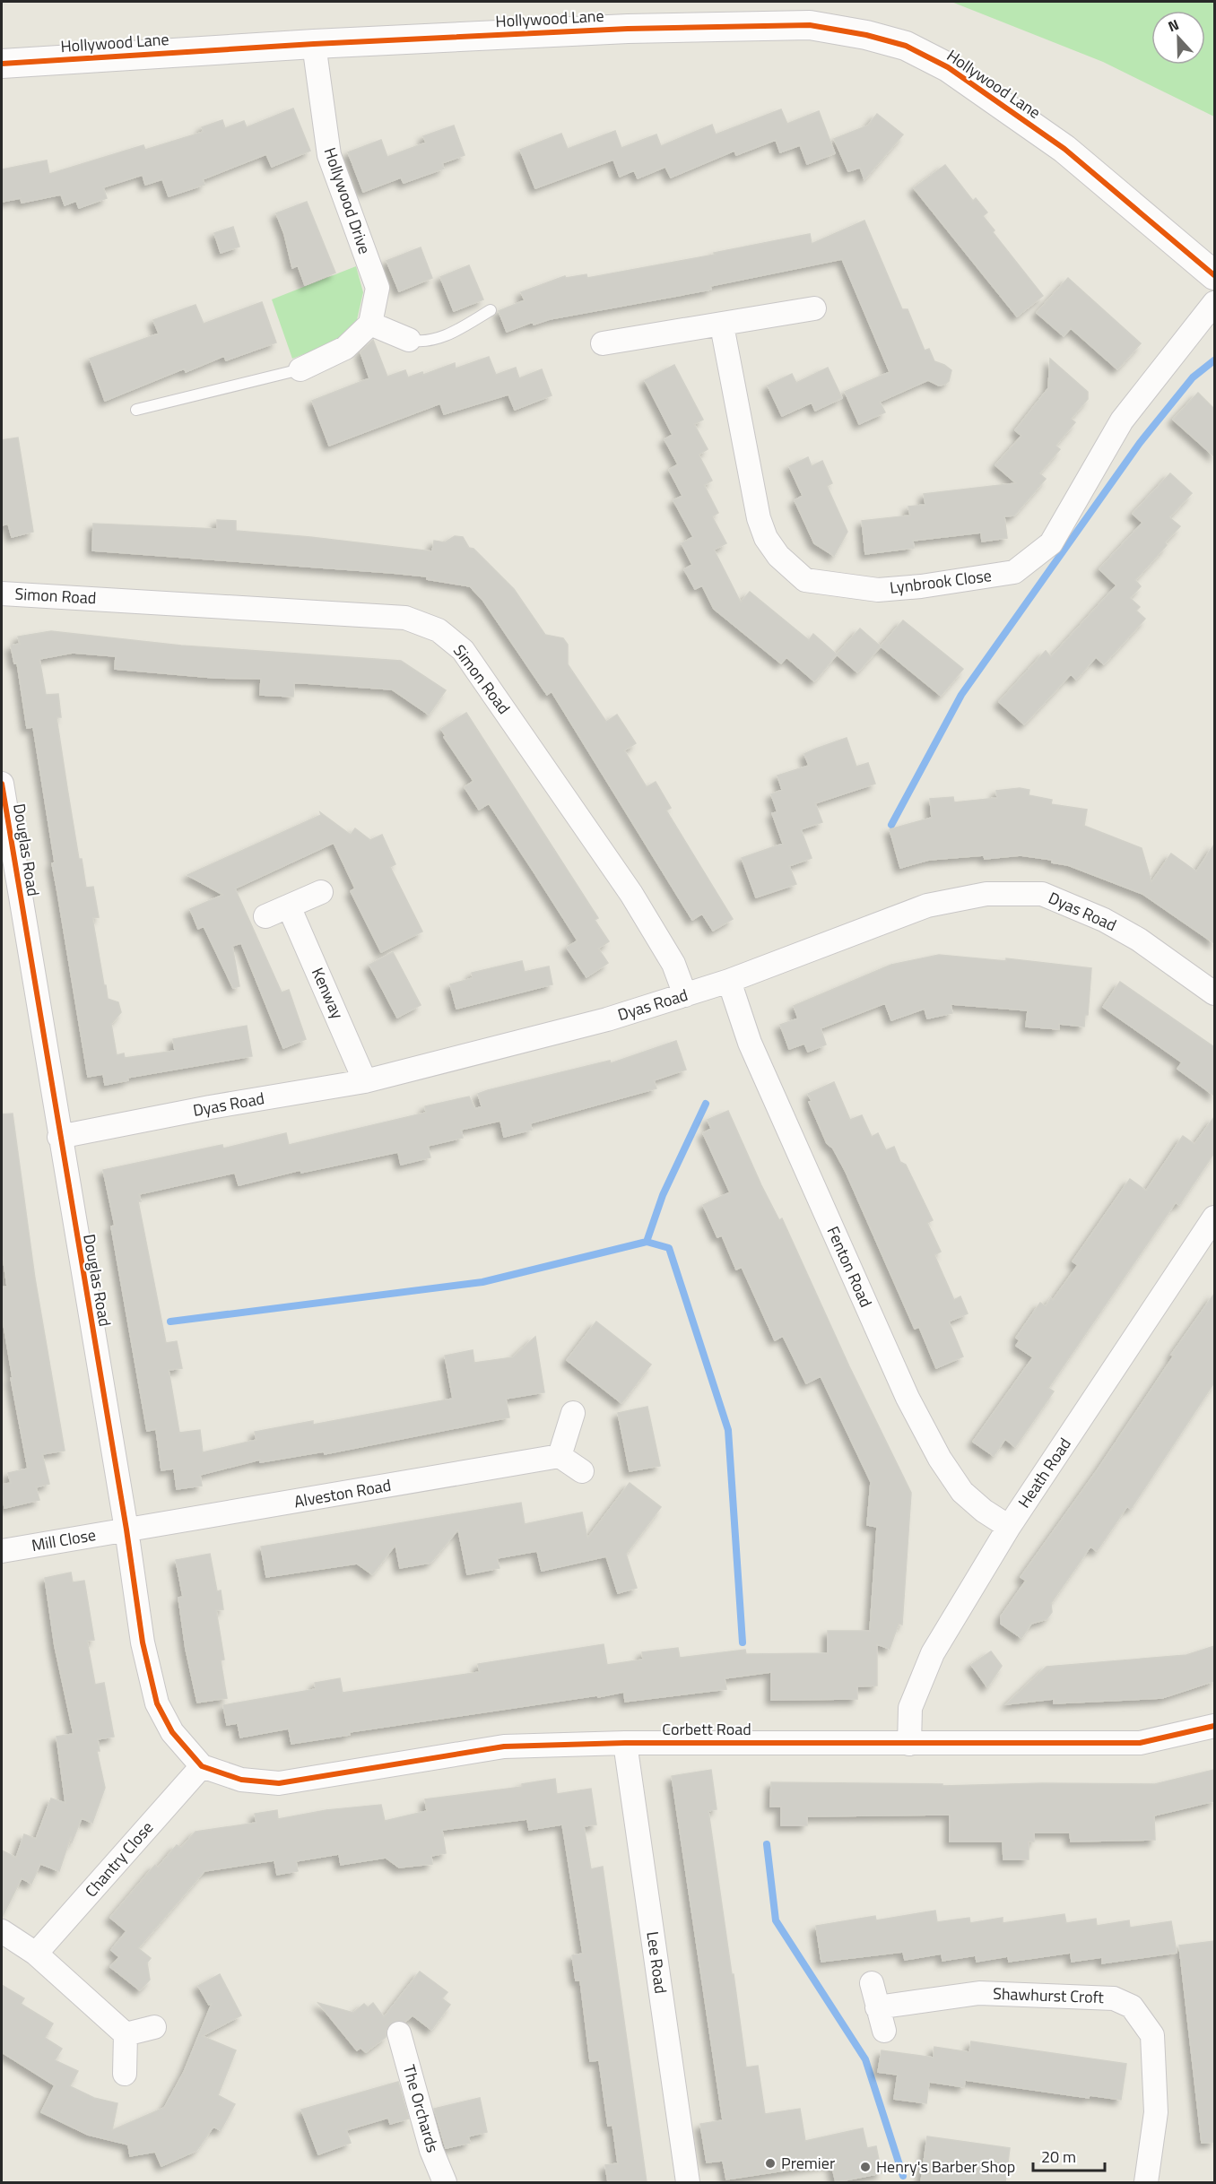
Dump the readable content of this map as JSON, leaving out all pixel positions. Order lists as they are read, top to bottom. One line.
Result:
{"streets":{"street":["Hollywood Lane","Hollywood Drive","Lynbrook Close","Simon Road","Douglas Road","Dyas Road","Kenway","Fenton Road","Heath Road","Alveston Road","Mill Close","Corbett Road","Chantry Close","Lee Road","Shawhurst Croft","The Orchards"]},"crossings":[["Hollywood Lane","Hollywood Drive"],["Simon Road","Dyas Road"],["Douglas Road","Dyas Road"],["Douglas Road","Alveston Road"],["Douglas Road","Mill Close"],["Douglas Road","Corbett Road"],["Douglas Road","Chantry Close"],["Dyas Road","Kenway"],["Dyas Road","Fenton Road"],["Fenton Road","Heath Road"],["Heath Road","Corbett Road"],["Alveston Road","Mill Close"],["Corbett Road","Chantry Close"],["Corbett Road","Lee Road"]],"places":["Premier","Henry's Barber Shop"],"scale_bar":"20 m","north":"top"}
